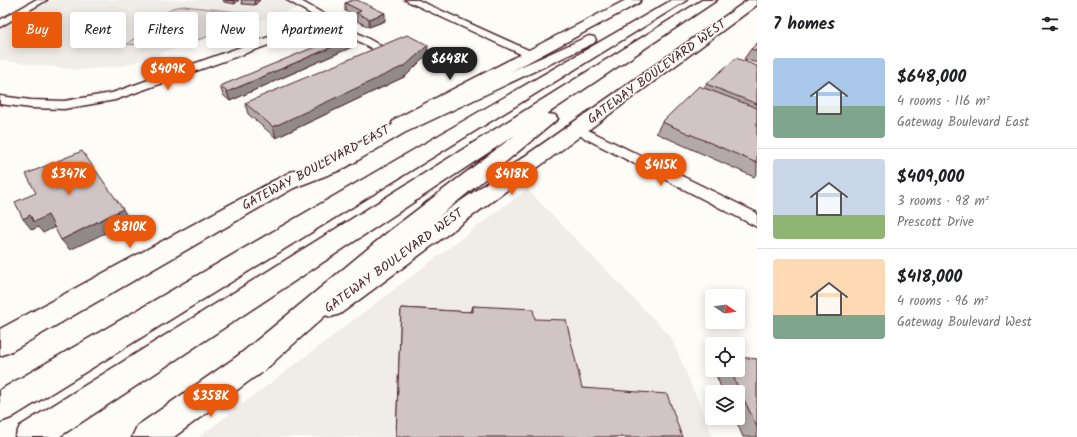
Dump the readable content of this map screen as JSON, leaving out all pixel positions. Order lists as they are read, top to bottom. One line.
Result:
{"streets":{"main road":["GATEWAY BOULEVARD WEST","GATEWAY BOULEVARD EAST"]},"north":"right","page":{"heading":"7 homes","chip":["Buy","Rent","Filters","New","Apartment"],"price":["$648K","$409K","$415K","$347K","$418K","$810K","$358K"],"list":[{"name":"$648,000","note":"4 rooms · 116 m² · Gateway Boulevard East"},{"name":"$409,000","note":"3 rooms · 98 m² · Prescott Drive"},{"name":"$418,000","note":"4 rooms · 96 m² · Gateway Boulevard West"}]}}
